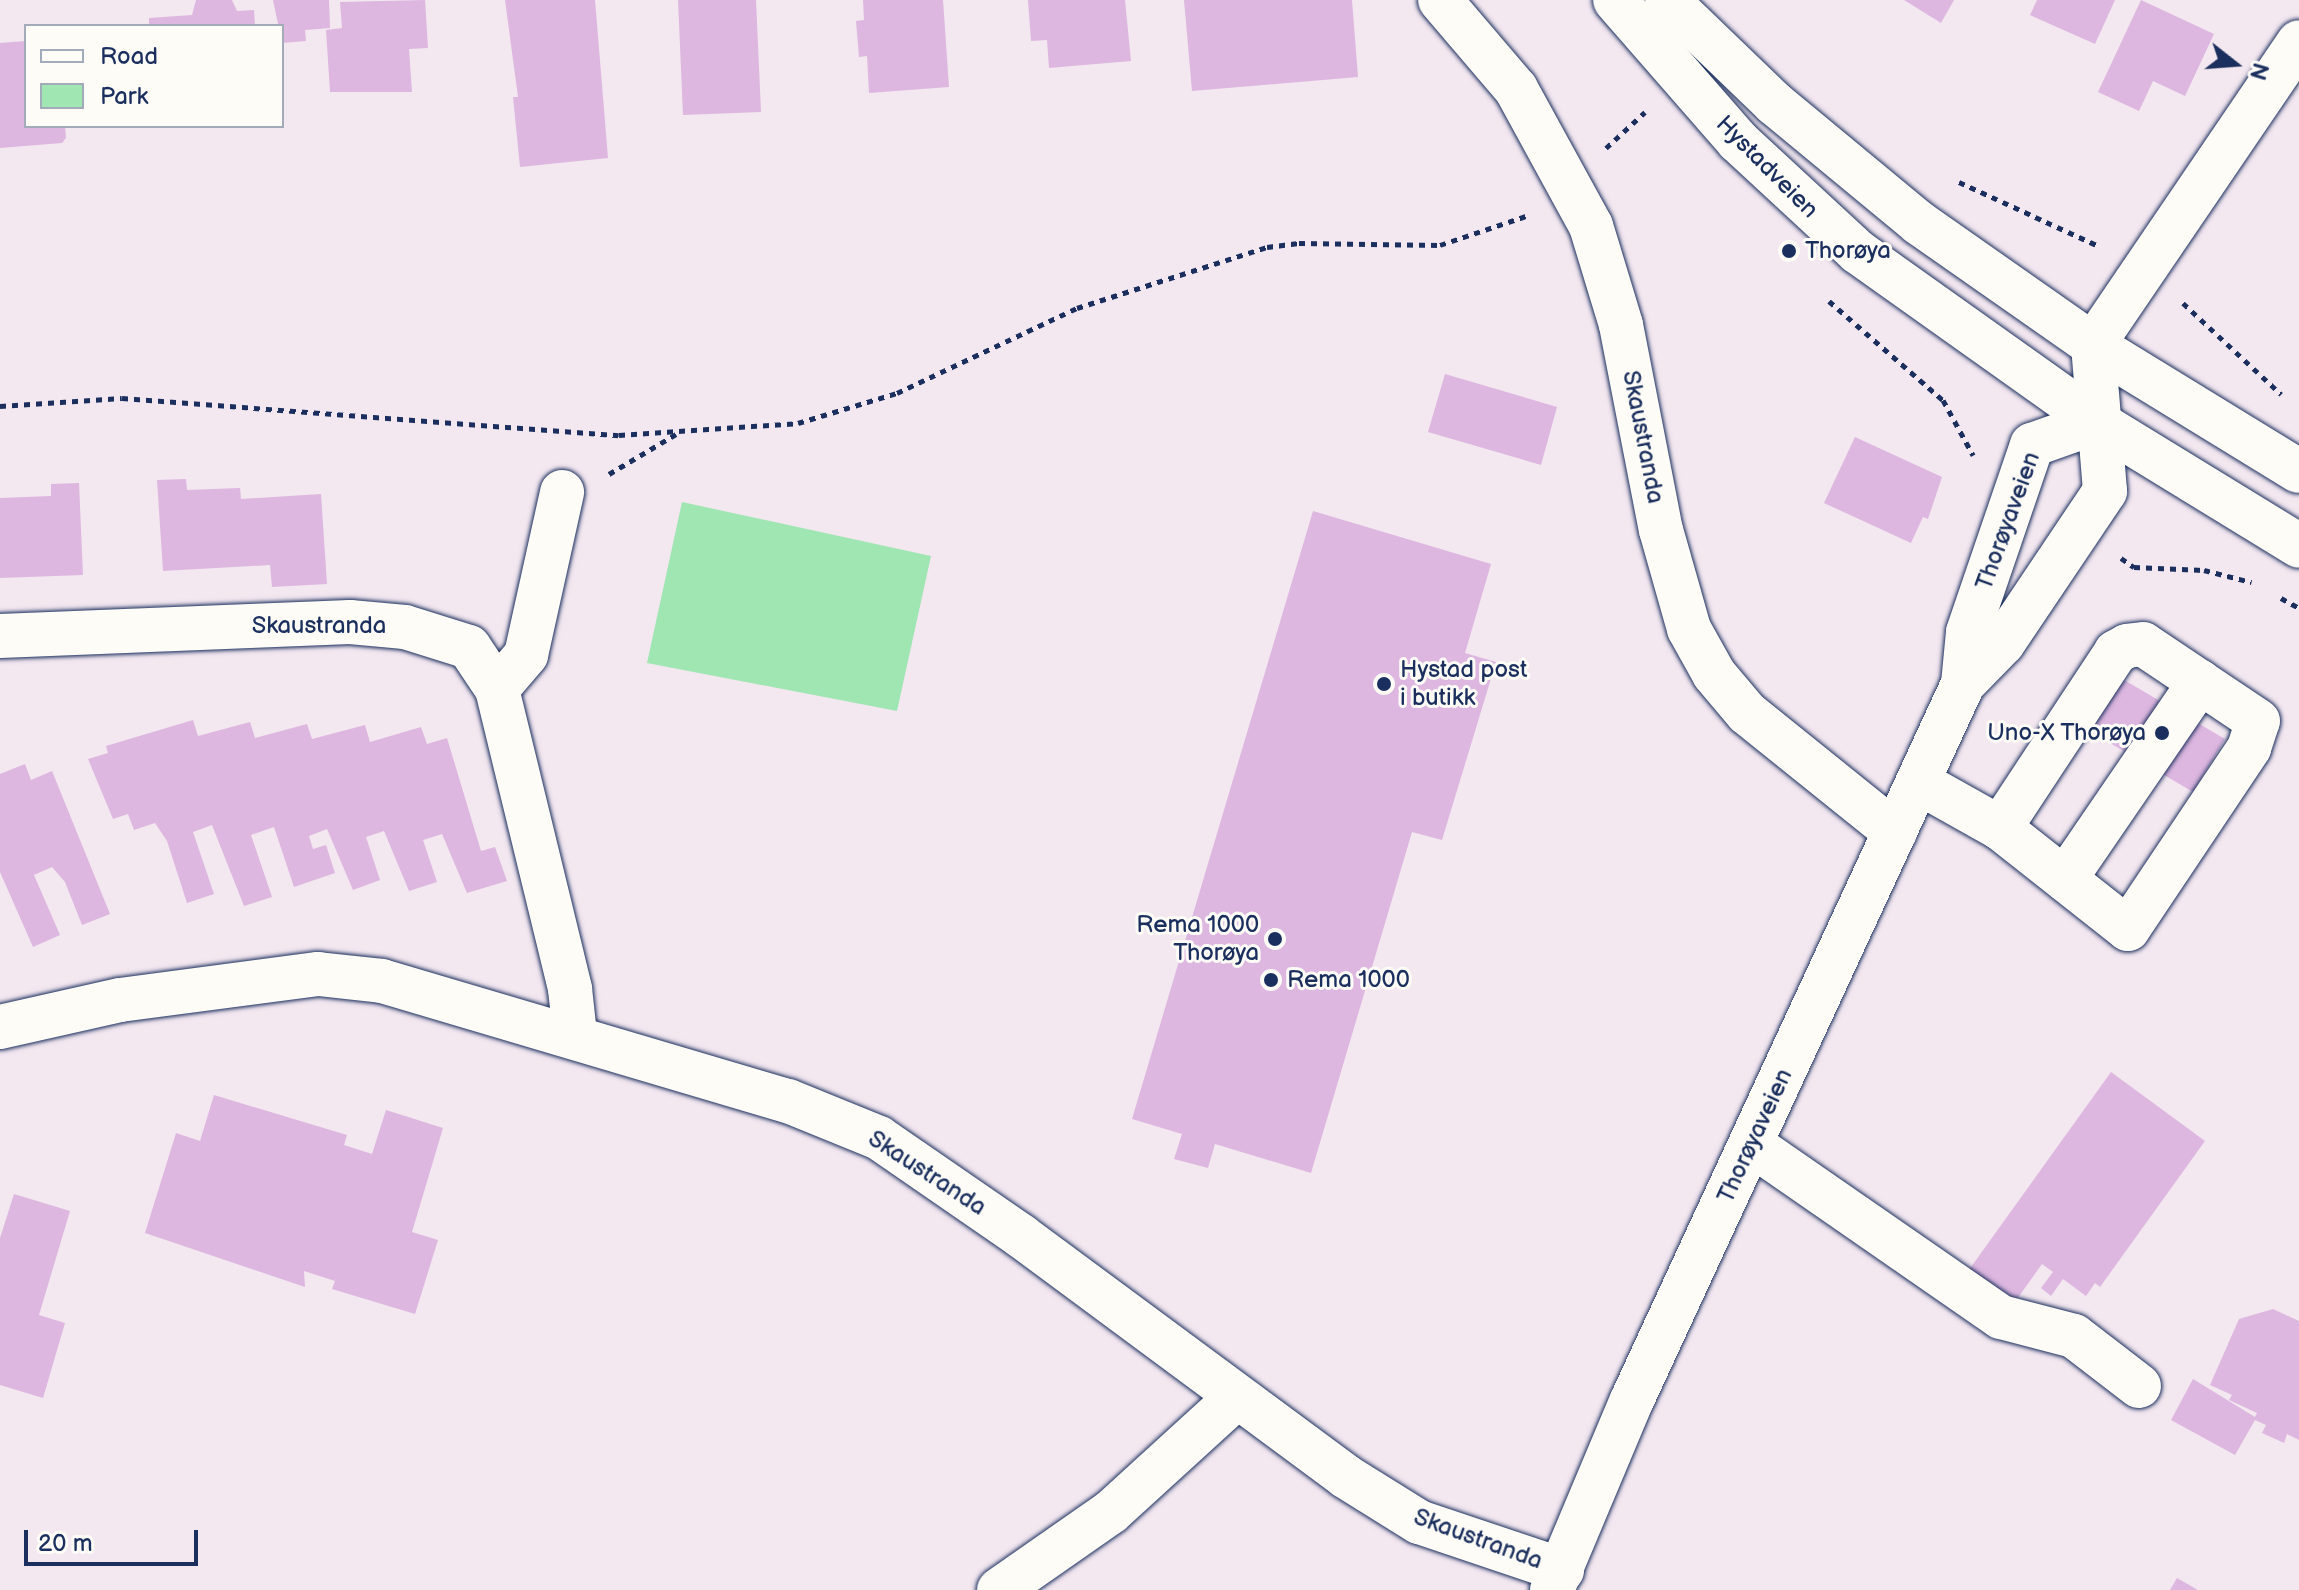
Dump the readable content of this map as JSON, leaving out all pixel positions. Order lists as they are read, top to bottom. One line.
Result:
{"streets":{"street":["Hystadveien","Skaustranda","Thorøyaveien"]},"crossings":[["Hystadveien","Thorøyaveien"],["Skaustranda","Thorøyaveien"]],"places":["Thorøya","Hystad post i butikk","Uno-X Thorøya","Rema 1000 Thorøya","Rema 1000"],"legend":["Road","Park"],"scale_bar":"20 m","north":"right"}
